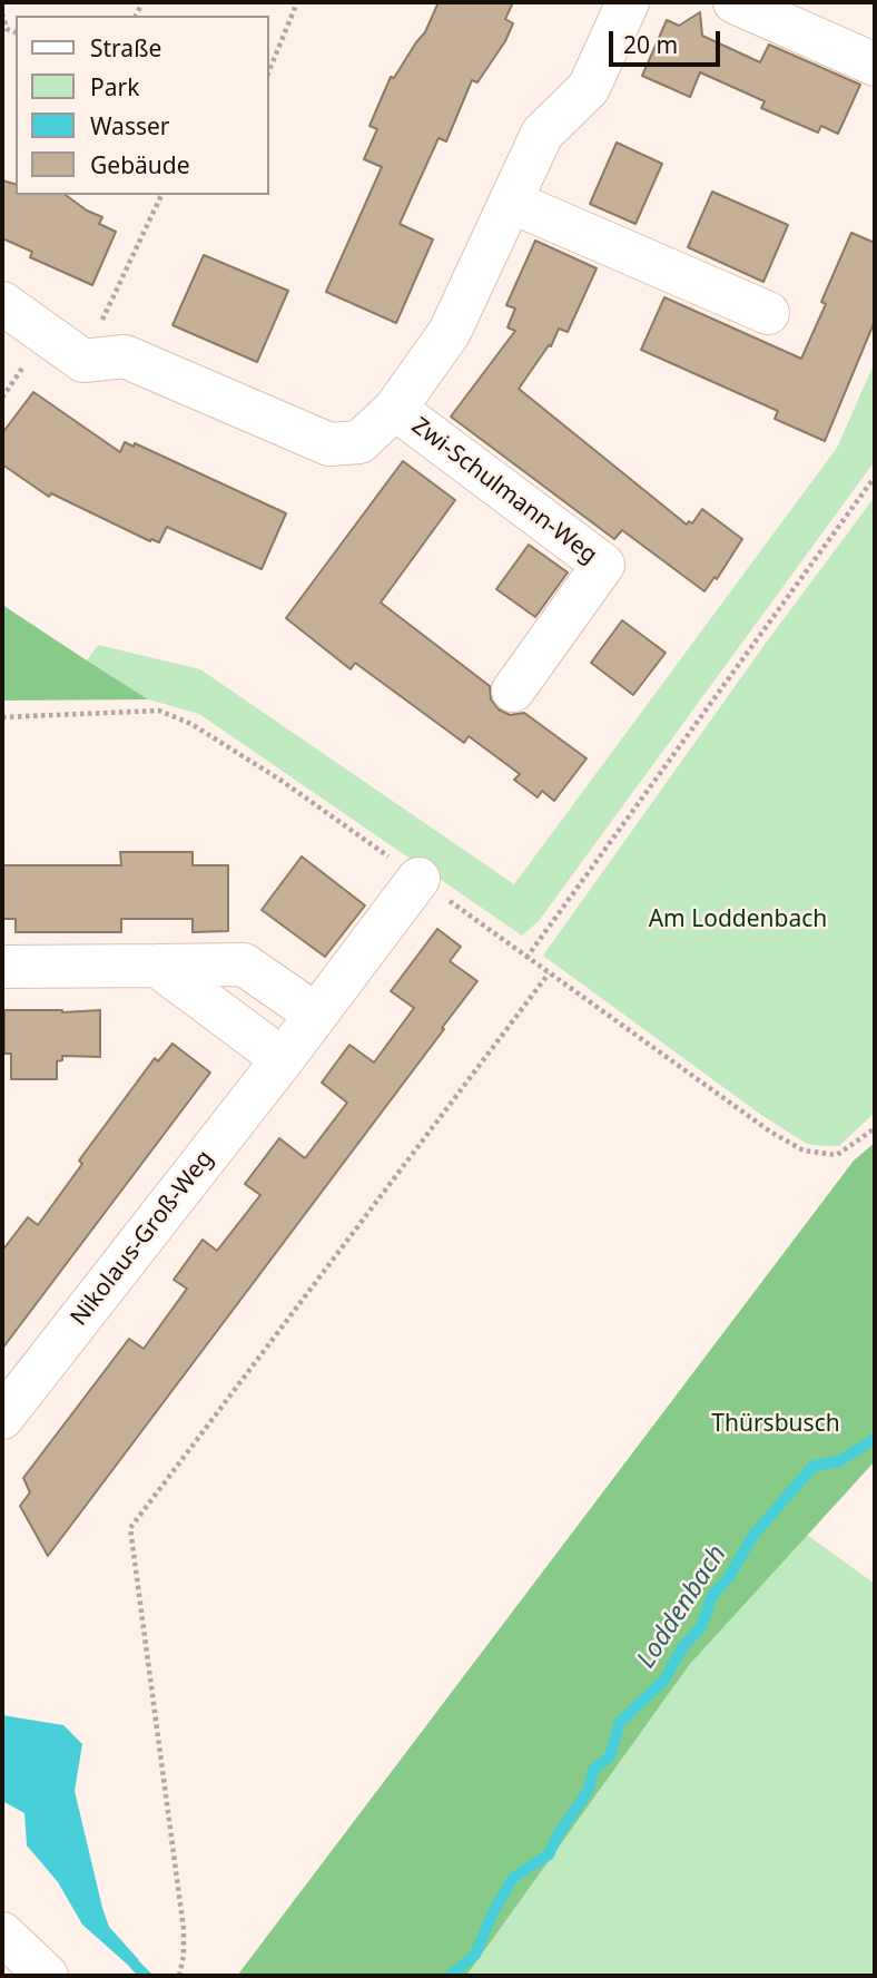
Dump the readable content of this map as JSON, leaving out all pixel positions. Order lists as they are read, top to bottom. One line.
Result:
{"streets":{"street":["Zwi-Schulmann-Weg","Nikolaus-Groß-Weg"]},"water":["Loddenbach"],"parks":["Am Loddenbach","Thürsbusch"],"legend":["Straße","Park","Wasser","Gebäude"],"scale_bar":"20 m"}
